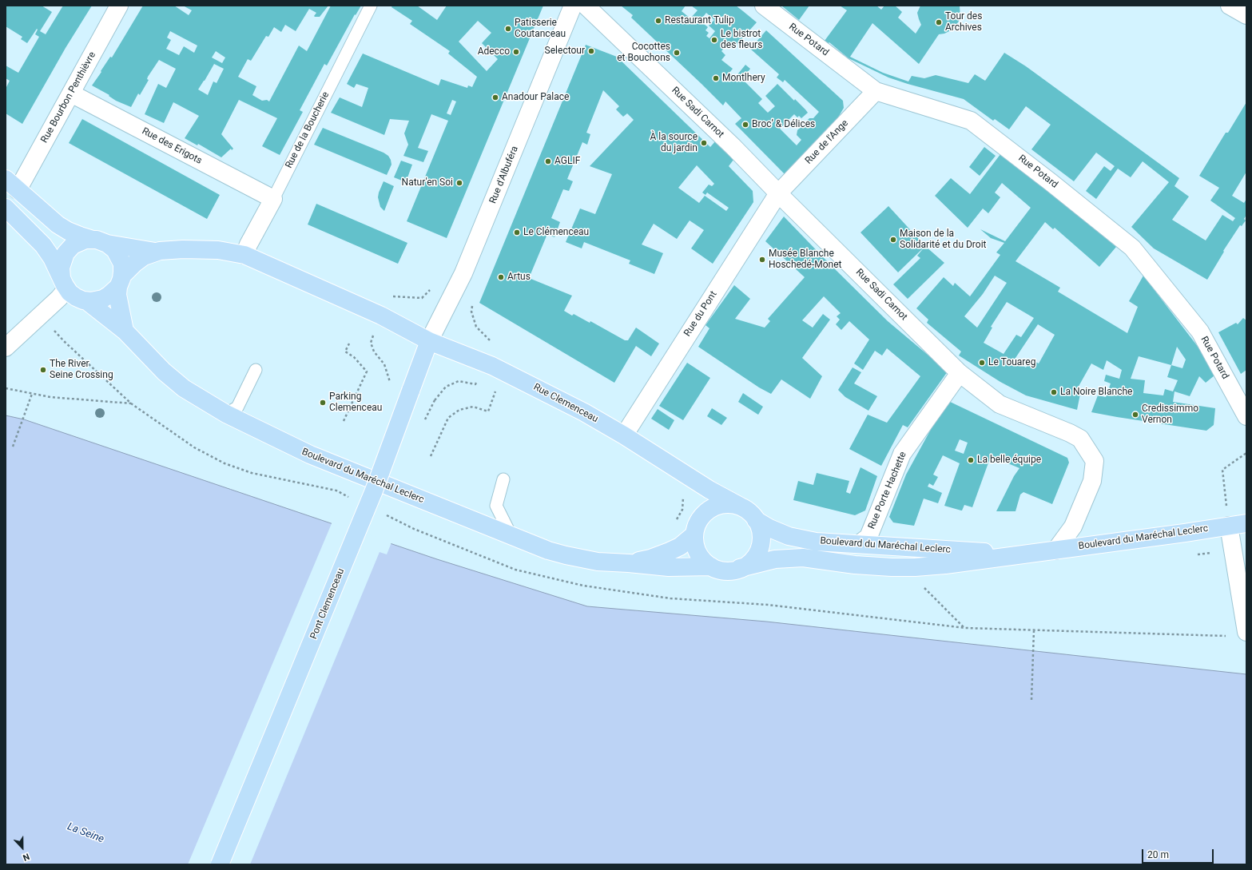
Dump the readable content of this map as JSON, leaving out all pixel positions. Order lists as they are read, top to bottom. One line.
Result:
{"streets":{"main road":["Rue Clemenceau","Boulevard du Maréchal Leclerc","Pont Clemenceau"],"street":["Rue Potard","Rue Bourbon Penthièvre","Rue Sadi Carnot","Rue de la Boucherie","Rue de l'Ange","Rue des Erigots","Rue d'Albuféra","Rue du Pont","Rue Porte Hachette"]},"crossings":[["Rue Potard","Rue de l'Ange"],["Rue Bourbon Penthièvre","Rue des Erigots"],["Rue Sadi Carnot","Rue de l'Ange"],["Rue Sadi Carnot","Rue du Pont"],["Rue Sadi Carnot","Boulevard du Maréchal Leclerc"],["Rue Sadi Carnot","Rue Porte Hachette"],["Rue de la Boucherie","Rue des Erigots"],["Rue de la Boucherie","Rue Clemenceau"],["Rue de l'Ange","Rue du Pont"],["Rue d'Albuféra","Rue Clemenceau"],["Rue d'Albuféra","Pont Clemenceau"],["Rue du Pont","Rue Clemenceau"],["Rue Clemenceau","Boulevard du Maréchal Leclerc"],["Rue Clemenceau","Pont Clemenceau"],["Boulevard du Maréchal Leclerc","Rue Porte Hachette"]],"water":["La Seine"],"places":["Restaurant Tulip","Tour des Archives","Patisserie Coutanceau","Le bistrot des fleurs","Selectour","Adecco","Cocottes et Bouchons","Montlhery","Anadour Palace","Broc’ & Délices","À la source du jardin","AGLIF","Natur'en Soi","Le Clémenceau","Maison de la Solidarité et du Droit","Musée Blanche Hoschedé-Monet","Artus","Le Touareg","The River Seine Crossing","La Noire Blanche","Parking Clemenceau","Credissimmo Vernon","La belle équipe"],"scale_bar":"20 m","north":"bottom"}
